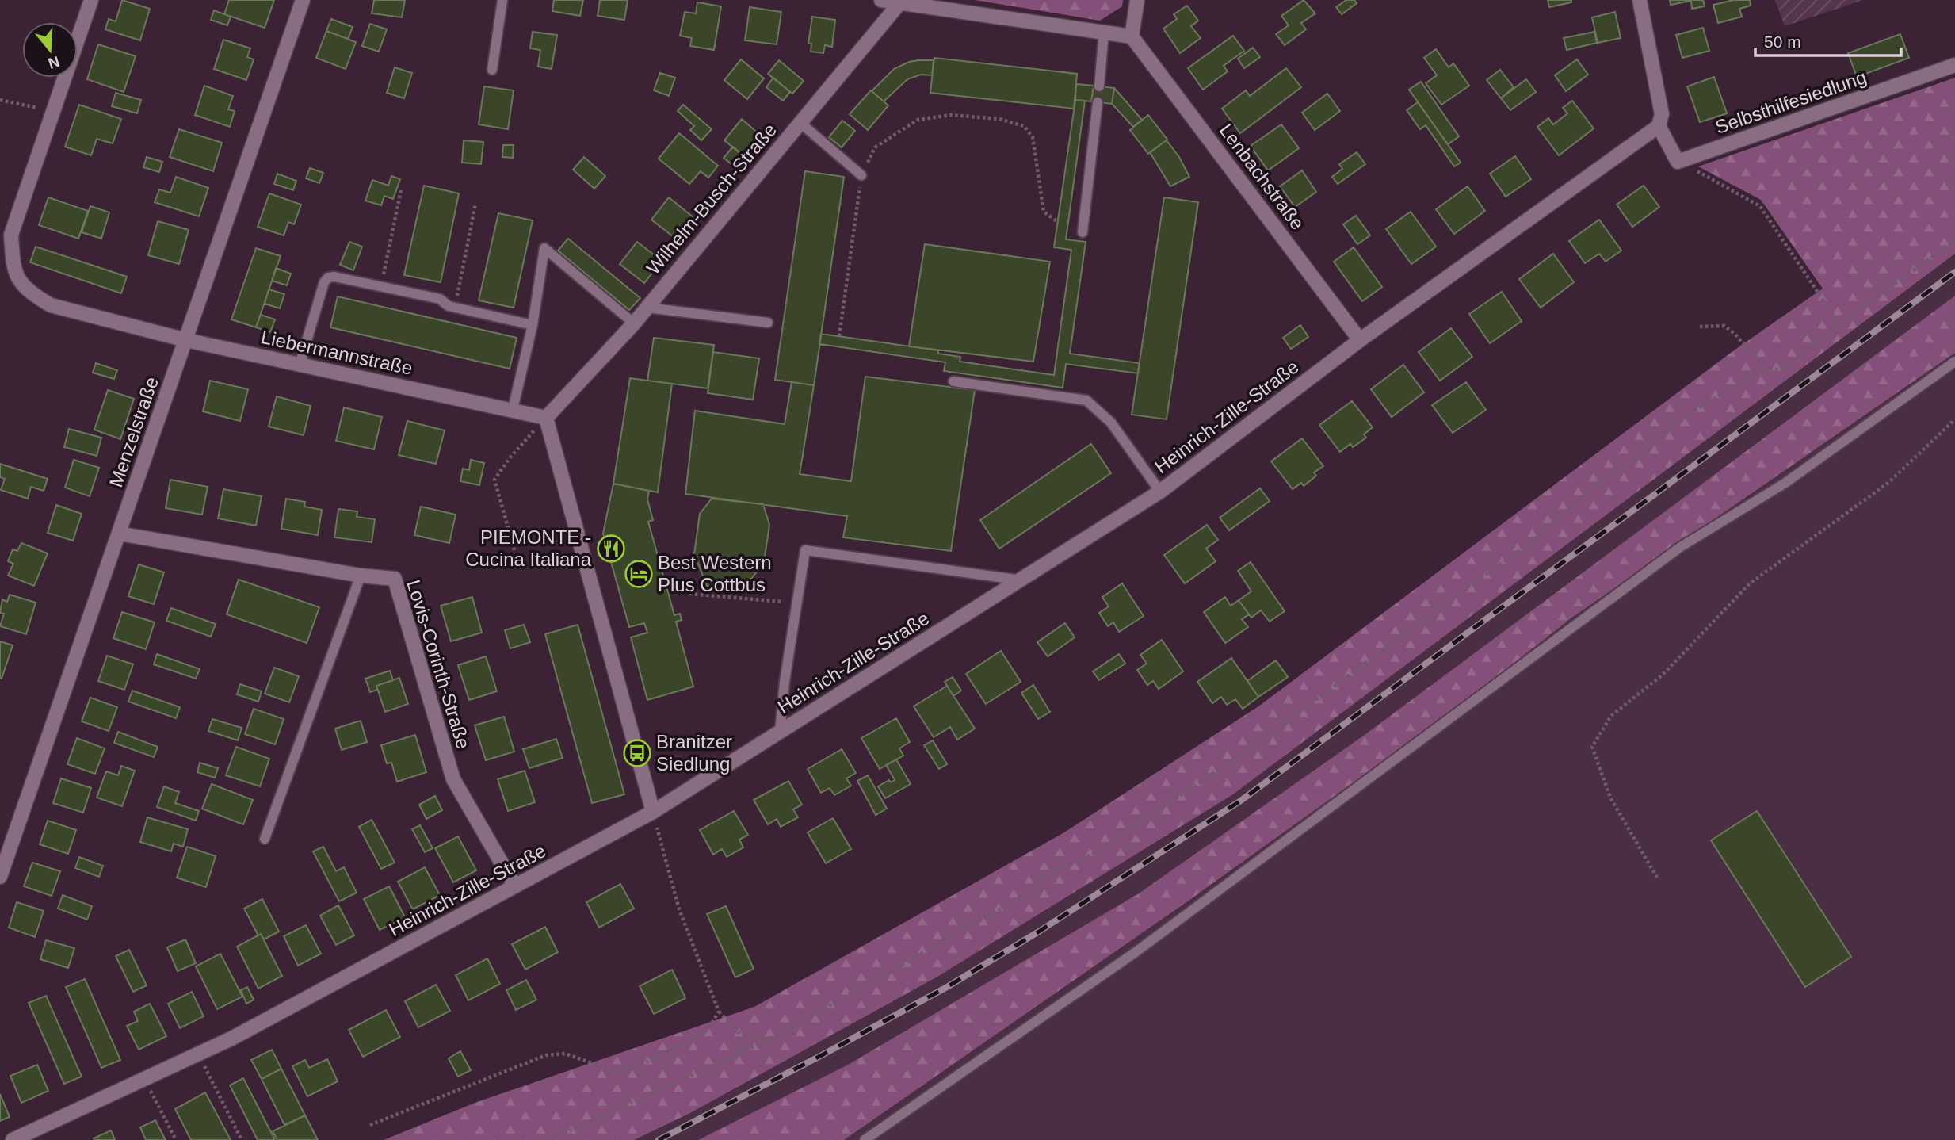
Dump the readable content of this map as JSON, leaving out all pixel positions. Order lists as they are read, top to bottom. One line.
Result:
{"streets":{"street":["Selbsthilfesiedlung","Lenbachstraße","Wilhelm-Busch-Straße","Liebermannstraße","Heinrich-Zille-Straße","Menzelstraße","Lovis-Corinth-Straße"]},"crossings":[["Lenbachstraße","Heinrich-Zille-Straße"],["Wilhelm-Busch-Straße","Liebermannstraße"],["Liebermannstraße","Menzelstraße"],["Heinrich-Zille-Straße","Lovis-Corinth-Straße"],["Menzelstraße","Lovis-Corinth-Straße"]],"places":{"restaurant":["PIEMONTE - Cucina Italiana"],"hotel":["Best Western Plus Cottbus"],"bus stop":["Branitzer Siedlung"]},"scale_bar":"50 m","north":"bottom"}
